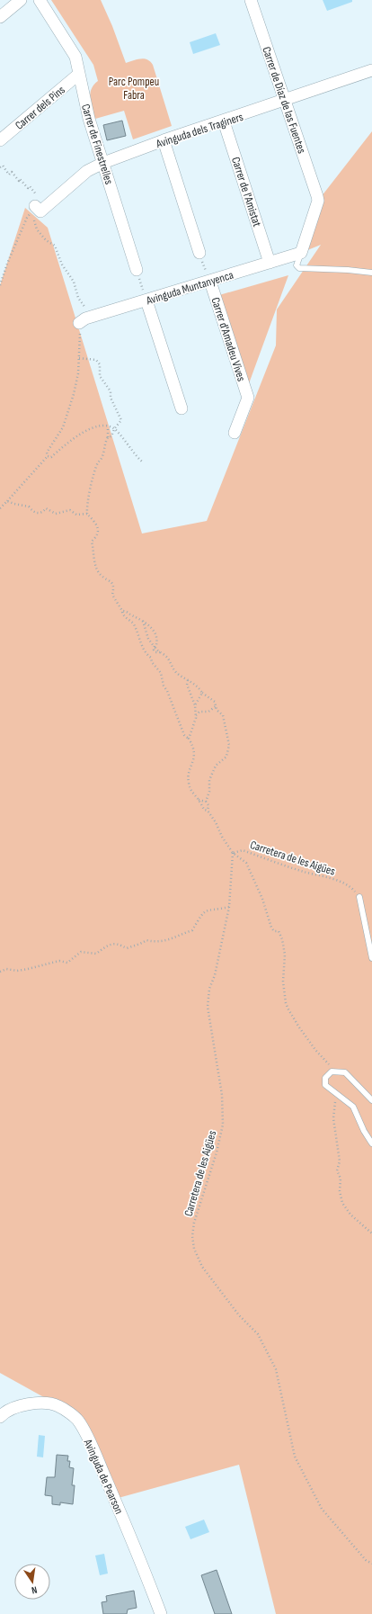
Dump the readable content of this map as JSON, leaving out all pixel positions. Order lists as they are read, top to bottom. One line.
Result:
{"streets":{"street":["Carrer de Díaz de las Fuentes","Carrer dels Pins","Avinguda dels Traginers","Carrer de Finestrelles","Carrer de l'Amistat","Avinguda Muntanyenca","Carrer d'Amadeu Vives","Avinguda de Pearson"],"path":["Carretera de les Aigües"]},"crossings":[["Carrer de Díaz de las Fuentes","Avinguda dels Traginers"],["Carrer de Díaz de las Fuentes","Avinguda Muntanyenca"],["Carrer dels Pins","Carrer de Finestrelles"],["Avinguda dels Traginers","Carrer de Finestrelles"],["Avinguda dels Traginers","Carrer de l'Amistat"],["Carrer de l'Amistat","Avinguda Muntanyenca"],["Avinguda Muntanyenca","Carrer d'Amadeu Vives"]],"parks":["Parc Pompeu Fabra"],"north":"bottom"}
